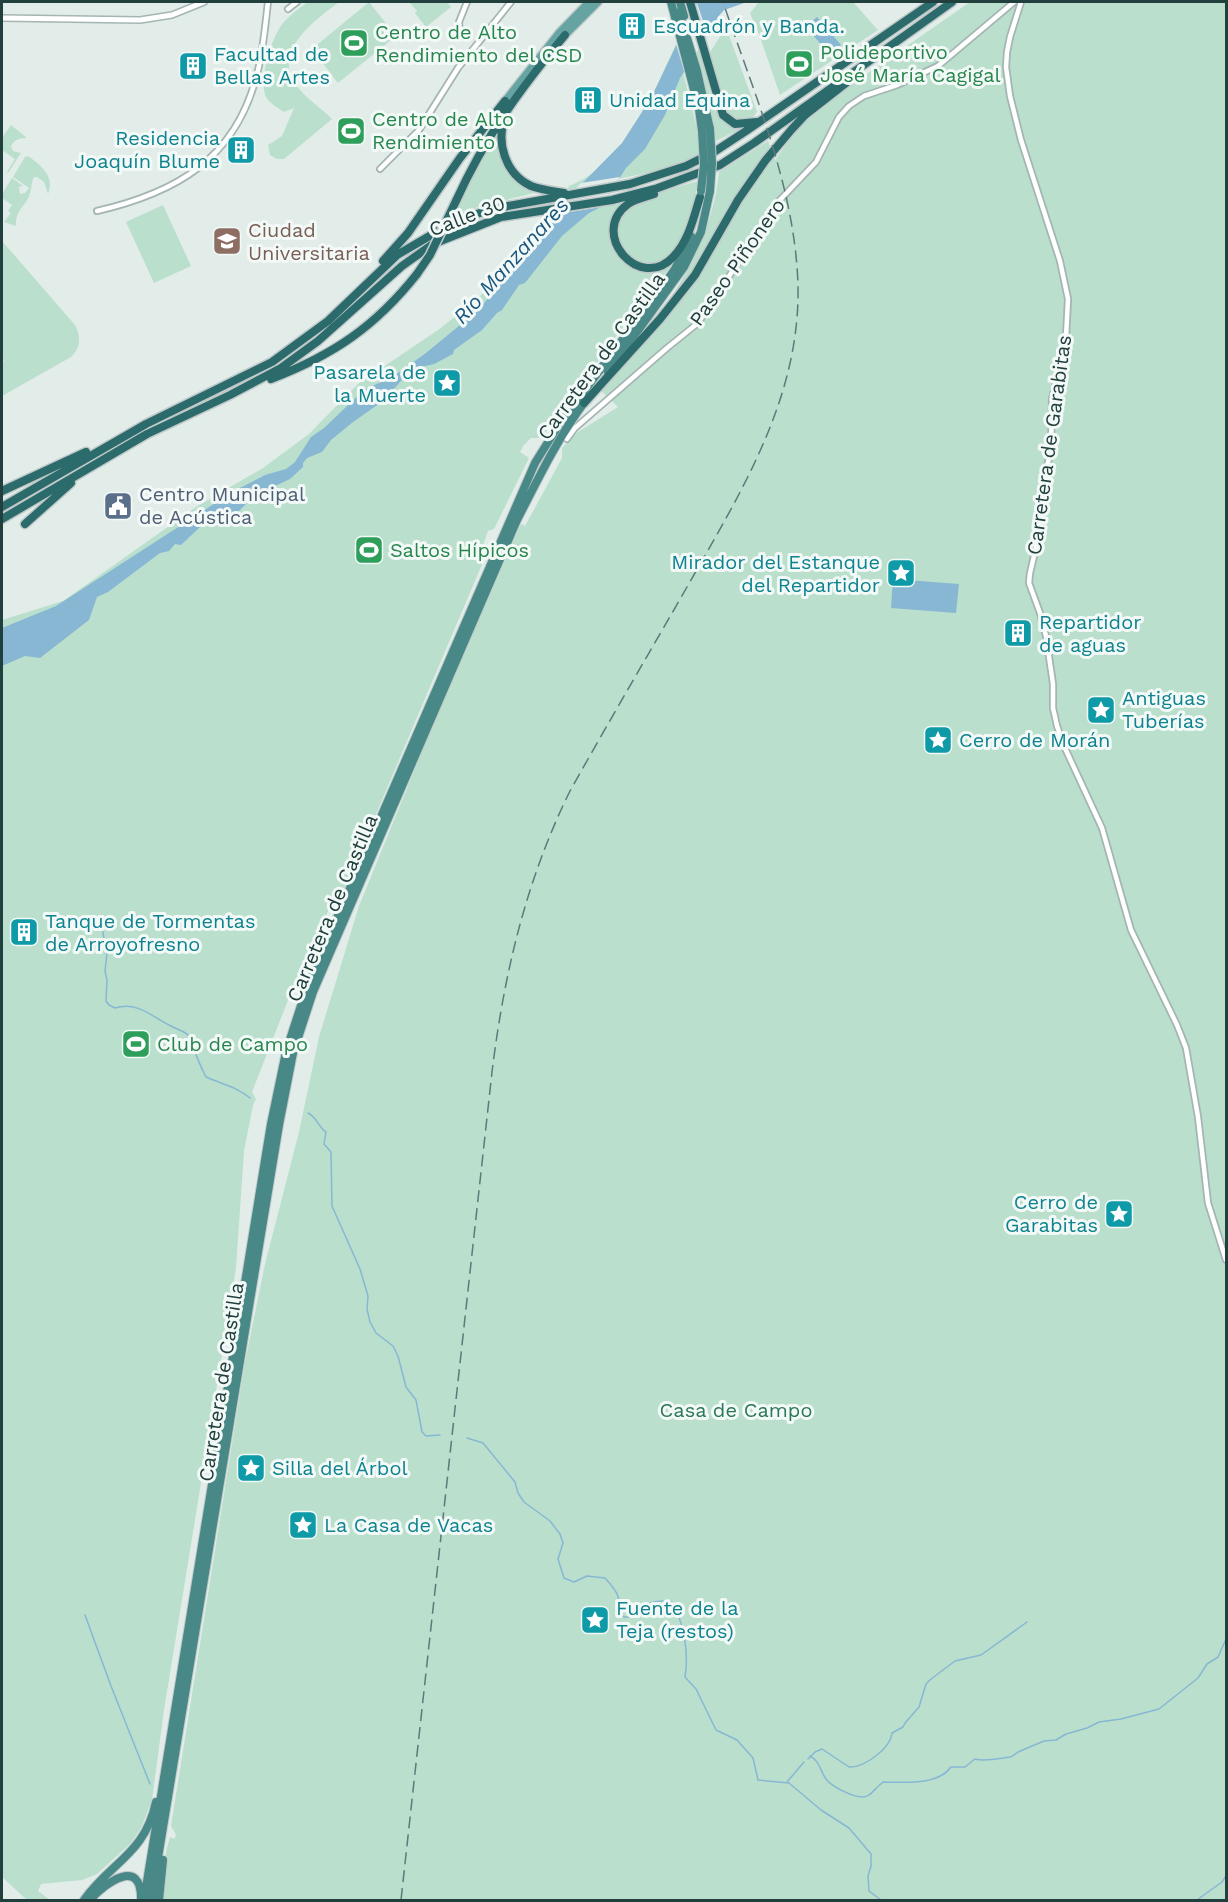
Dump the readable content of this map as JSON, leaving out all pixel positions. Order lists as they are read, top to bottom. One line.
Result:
{"streets":{"highway":["Calle 30","Carretera de Castilla"],"street":["Paseo Piñonero","Carretera de Garabitas"]},"water":["Río Manzanares"],"parks":["Casa de Campo"],"places":{"building":["Escuadrón y Banda.","Facultad de Bellas Artes","Unidad Equina","Residencia Joaquín Blume","Repartidor de aguas","Tanque de Tormentas de Arroyofresno"],"sports":["Centro de Alto Rendimiento del CSD","Polideportivo José María Cagigal","Centro de Alto Rendimiento","Saltos Hípicos","Club de Campo"],"school or university":["Ciudad Universitaria"],"place":["Pasarela de la Muerte","Mirador del Estanque del Repartidor","Antiguas Tuberías","Cerro de Morán","Cerro de Garabitas","Silla del Árbol","La Casa de Vacas","Fuente de la Teja (restos)"],"public building":["Centro Municipal de Acústica"]}}
